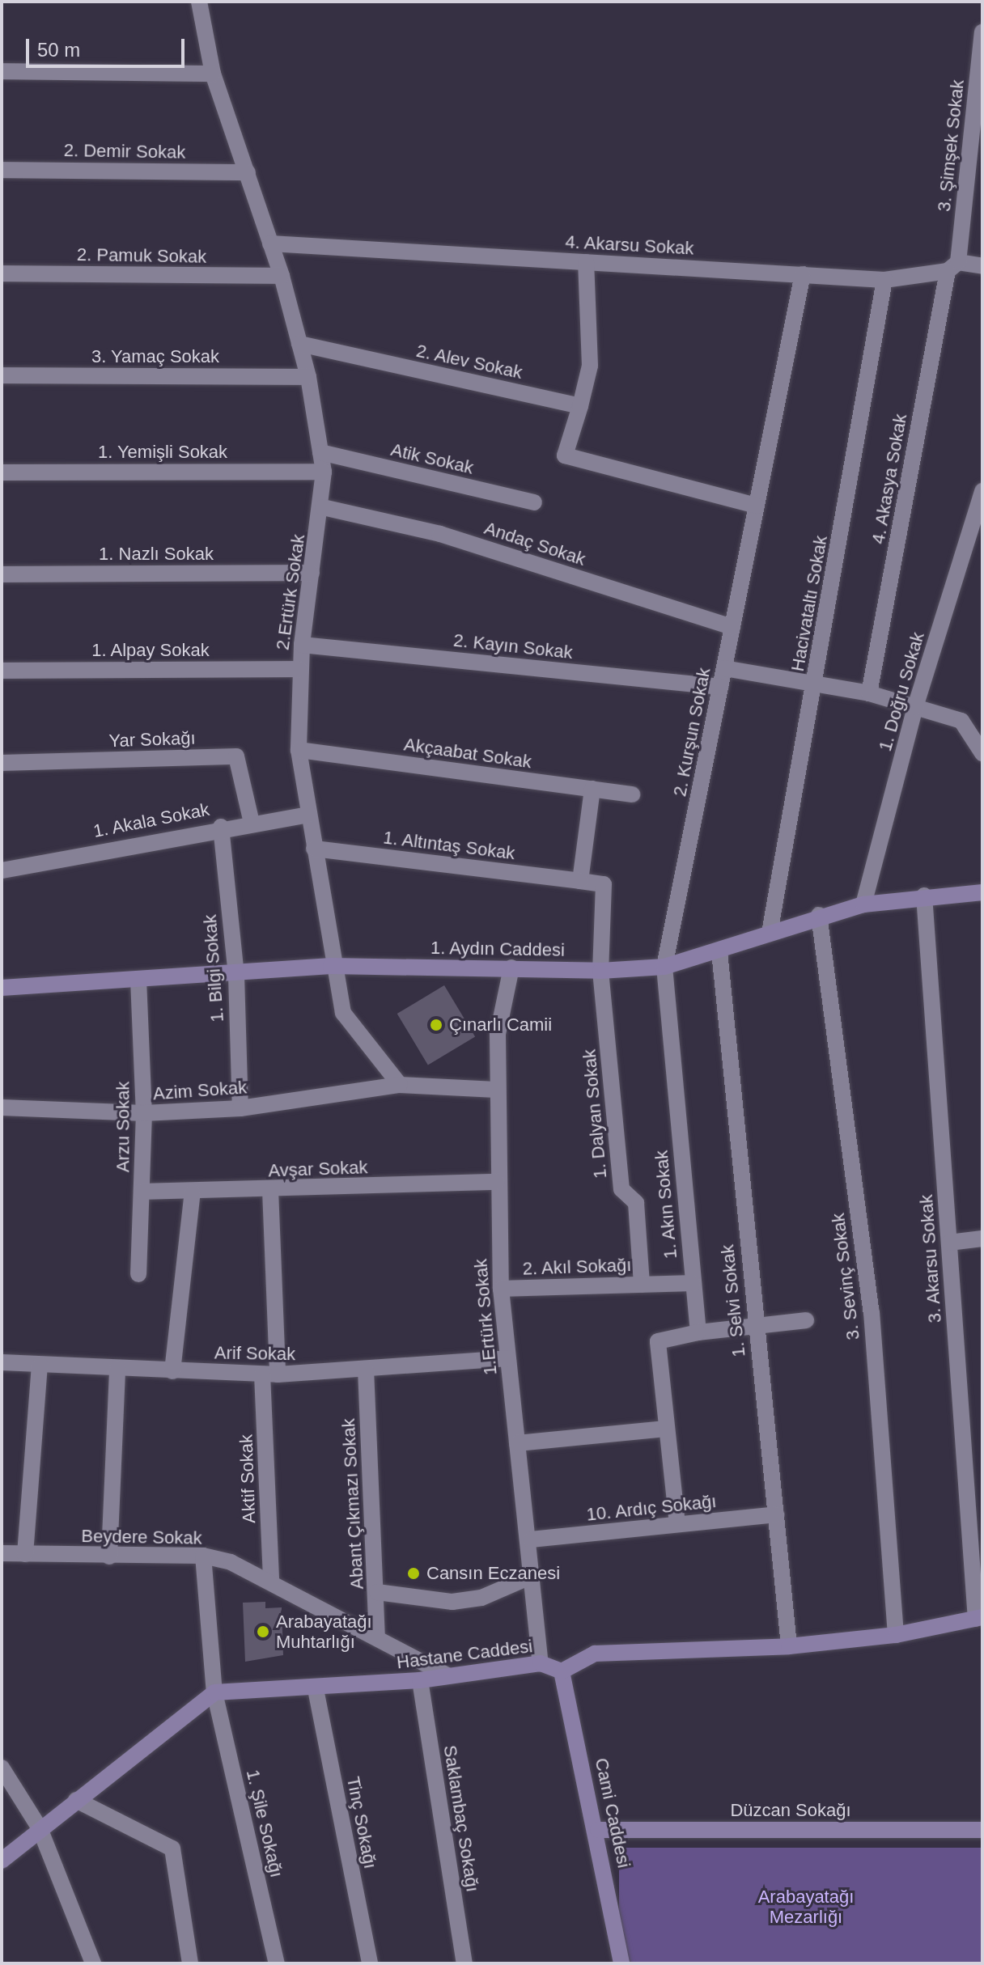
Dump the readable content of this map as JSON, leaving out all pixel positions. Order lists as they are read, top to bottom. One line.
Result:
{"streets":{"main road":["1. Aydın Caddesi","Hastane Caddesi","Düzcan Sokağı","Cami Caddesi"],"street":["3. Şimşek Sokak","2. Demir Sokak","4. Akarsu Sokak","2. Pamuk Sokak","3. Yamaç Sokak","2. Alev Sokak","1. Yemişli Sokak","Atik Sokak","4. Akasya Sokak","Andaç Sokak","1. Nazlı Sokak","2.Ertürk Sokak","Hacivataltı Sokak","2. Kayın Sokak","1. Alpay Sokak","1. Doğru Sokak","2. Kurşun Sokak","Yar Sokağı","Akçaabat Sokak","1. Akala Sokak","1. Altıntaş Sokak","1. Bilgi Sokak","Azim Sokak","1. Dalyan Sokak","Arzu Sokak","Avşar Sokak","1. Akın Sokak","3. Akarsu Sokak","2. Akıl Sokağı","3. Sevinç Sokak","1. Selvi Sokak","1.Ertürk Sokak","Arif Sokak","Aktif Sokak","Abant Çıkmazı Sokak","10. Ardıç Sokağı","Beydere Sokak","Saklambaç Sokağı","Tinç Sokağı","1. Şile Sokağı"]},"crossings":[["3. Şimşek Sokak","4. Akarsu Sokak"],["3. Şimşek Sokak","4. Akasya Sokak"],["2. Demir Sokak","2.Ertürk Sokak"],["4. Akarsu Sokak","4. Akasya Sokak"],["4. Akarsu Sokak","2.Ertürk Sokak"],["4. Akarsu Sokak","Hacivataltı Sokak"],["4. Akarsu Sokak","2. Kurşun Sokak"],["2. Pamuk Sokak","2.Ertürk Sokak"],["3. Yamaç Sokak","2.Ertürk Sokak"],["2. Alev Sokak","2.Ertürk Sokak"],["1. Yemişli Sokak","2.Ertürk Sokak"],["Atik Sokak","2.Ertürk Sokak"],["Andaç Sokak","2.Ertürk Sokak"],["Andaç Sokak","2. Kurşun Sokak"],["1. Nazlı Sokak","2.Ertürk Sokak"],["2.Ertürk Sokak","2. Kayın Sokak"],["2.Ertürk Sokak","1. Alpay Sokak"],["2.Ertürk Sokak","Akçaabat Sokak"],["2.Ertürk Sokak","1. Akala Sokak"],["2.Ertürk Sokak","1. Altıntaş Sokak"],["2.Ertürk Sokak","1. Aydın Caddesi"],["2.Ertürk Sokak","Azim Sokak"],["Hacivataltı Sokak","1. Aydın Caddesi"],["2. Kayın Sokak","2. Kurşun Sokak"],["1. Doğru Sokak","1. Aydın Caddesi"],["2. Kurşun Sokak","1. Aydın Caddesi"],["2. Kurşun Sokak","1. Akın Sokak"],["Yar Sokağı","1. Akala Sokak"],["1. Akala Sokak","1. Bilgi Sokak"],["1. Altıntaş Sokak","1. Dalyan Sokak"],["1. Aydın Caddesi","1. Bilgi Sokak"],["1. Aydın Caddesi","1. Dalyan Sokak"],["1. Aydın Caddesi","Arzu Sokak"],["1. Aydın Caddesi","1. Akın Sokak"],["1. Aydın Caddesi","3. Akarsu Sokak"],["1. Aydın Caddesi","3. Sevinç Sokak"],["1. Aydın Caddesi","1. Selvi Sokak"],["1. Aydın Caddesi","1.Ertürk Sokak"],["1. Bilgi Sokak","Azim Sokak"],["Azim Sokak","Arzu Sokak"],["1. Dalyan Sokak","2. Akıl Sokağı"],["Arzu Sokak","Avşar Sokak"],["Avşar Sokak","1.Ertürk Sokak"],["Avşar Sokak","Aktif Sokak"],["1. Akın Sokak","2. Akıl Sokağı"],["2. Akıl Sokağı","1.Ertürk Sokak"],["1. Selvi Sokak","10. Ardıç Sokağı"],["1.Ertürk Sokak","Arif Sokak"],["1.Ertürk Sokak","10. Ardıç Sokağı"],["1.Ertürk Sokak","Hastane Caddesi"],["Arif Sokak","Aktif Sokak"],["Arif Sokak","Abant Çıkmazı Sokak"],["Aktif Sokak","Beydere Sokak"],["Abant Çıkmazı Sokak","Beydere Sokak"],["Beydere Sokak","Hastane Caddesi"],["Beydere Sokak","1. Şile Sokağı"],["Hastane Caddesi","Cami Caddesi"],["Hastane Caddesi","Saklambaç Sokağı"],["Hastane Caddesi","Tinç Sokağı"],["Hastane Caddesi","1. Şile Sokağı"],["Düzcan Sokağı","Cami Caddesi"]],"parks":["Arabayatağı Mezarlığı"],"places":["Çınarlı Camii","Cansın Eczanesi","Arabayatağı Muhtarlığı"],"scale_bar":"50 m"}
